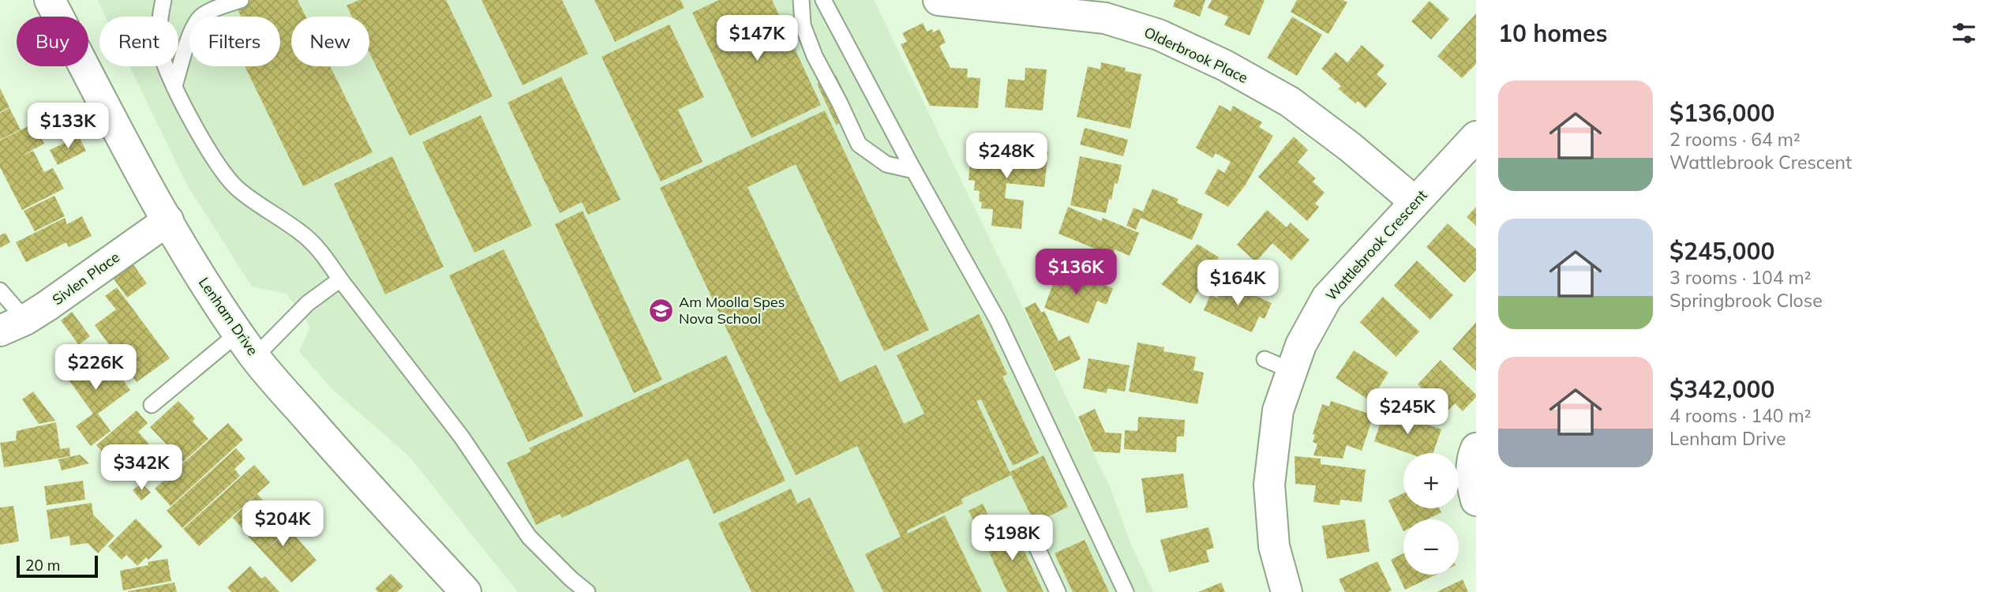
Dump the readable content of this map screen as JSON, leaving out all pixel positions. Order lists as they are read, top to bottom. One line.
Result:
{"streets":{"street":["Olderbrook Place","Wattlebrook Crescent","Sivlen Place","Lenham Drive"]},"crossings":[["Olderbrook Place","Wattlebrook Crescent"],["Sivlen Place","Lenham Drive"]],"places":{"school or university":["Am Moolla Spes Nova School"]},"scale_bar":"20 m","page":{"heading":"10 homes","price":["$147K","$133K","$248K","$136K","$164K","$226K","$245K","$342K","$204K","$198K"],"chip":["Buy","Rent","Filters","New"],"list":[{"name":"$136,000","note":"2 rooms · 64 m² · Wattlebrook Crescent"},{"name":"$245,000","note":"3 rooms · 104 m² · Springbrook Close"},{"name":"$342,000","note":"4 rooms · 140 m² · Lenham Drive"}],"map_buttons":["+","−"],"scale":"20 m"}}
